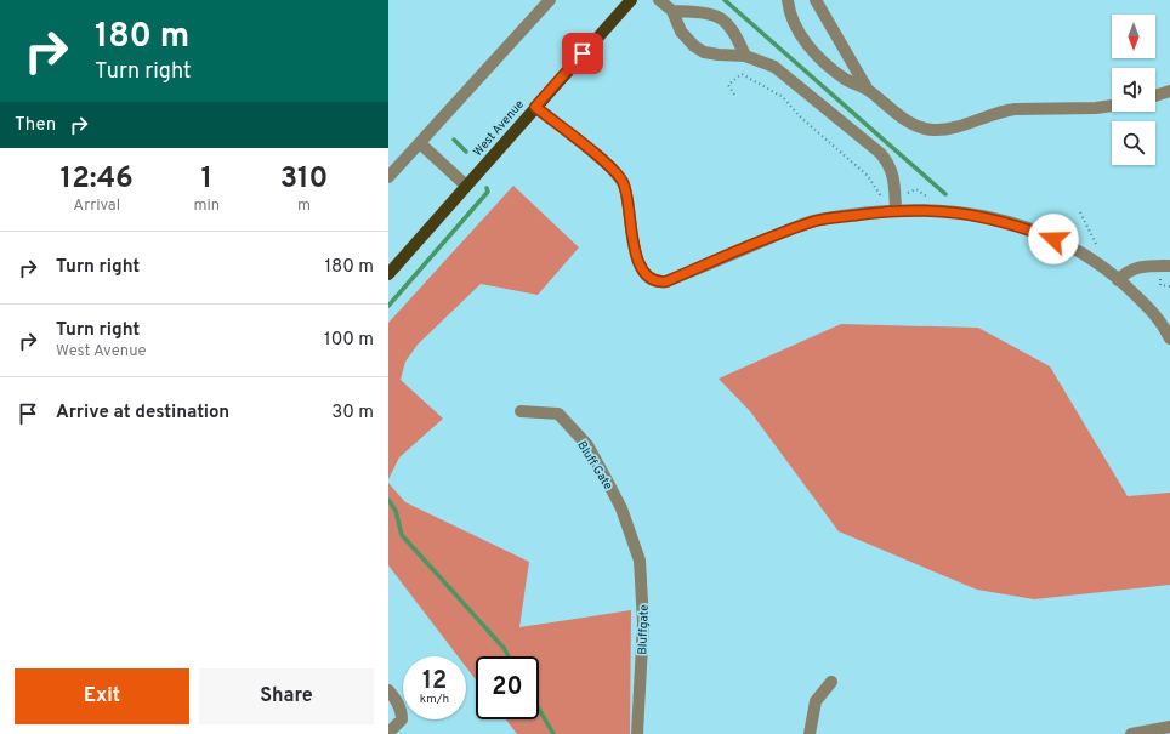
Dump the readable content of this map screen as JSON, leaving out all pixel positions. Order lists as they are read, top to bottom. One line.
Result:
{"streets":{"main road":["West Avenue"],"street":["Bluff Gate","Bluffgate"]},"crossings":[["Bluff Gate","Bluffgate"]],"north":"bottom","page":{"turn":["180 m","Turn right"],"then":"Then","eta":["12:46","Arrival","1","min","310","m"],"list":[{"name":"Turn right","value":"180 m"},{"name":"Turn right","note":"West Avenue","value":"100 m"},{"name":"Arrive at destination","value":"30 m"}],"speed":"12 km/h","limit":"20","buttons":["Exit","Share"]}}
